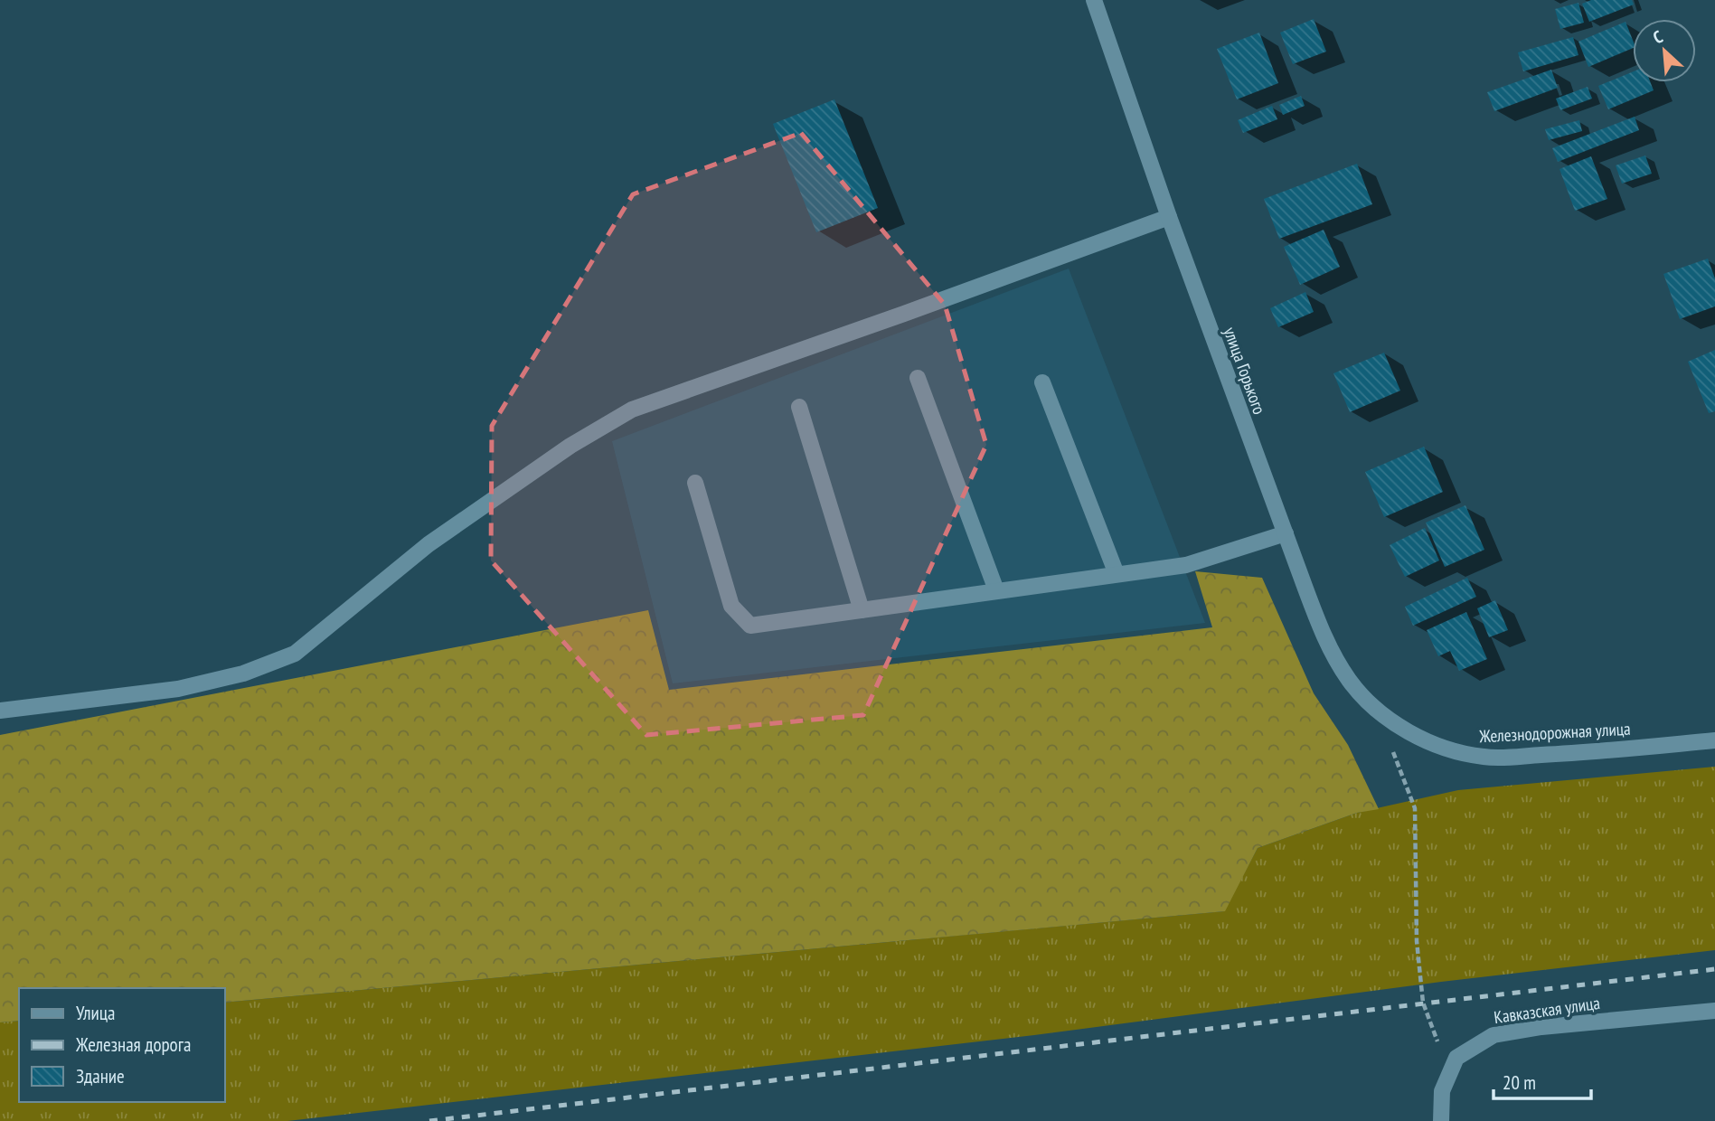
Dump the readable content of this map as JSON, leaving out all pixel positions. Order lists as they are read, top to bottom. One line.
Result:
{"streets":{"street":["улица Горького","Железнодорожная улица","Кавказская улица"]},"crossings":[["улица Горького","Железнодорожная улица"]],"legend":["Улица","Железная дорога","Здание"],"scale_bar":"20 m","north":"top left"}
